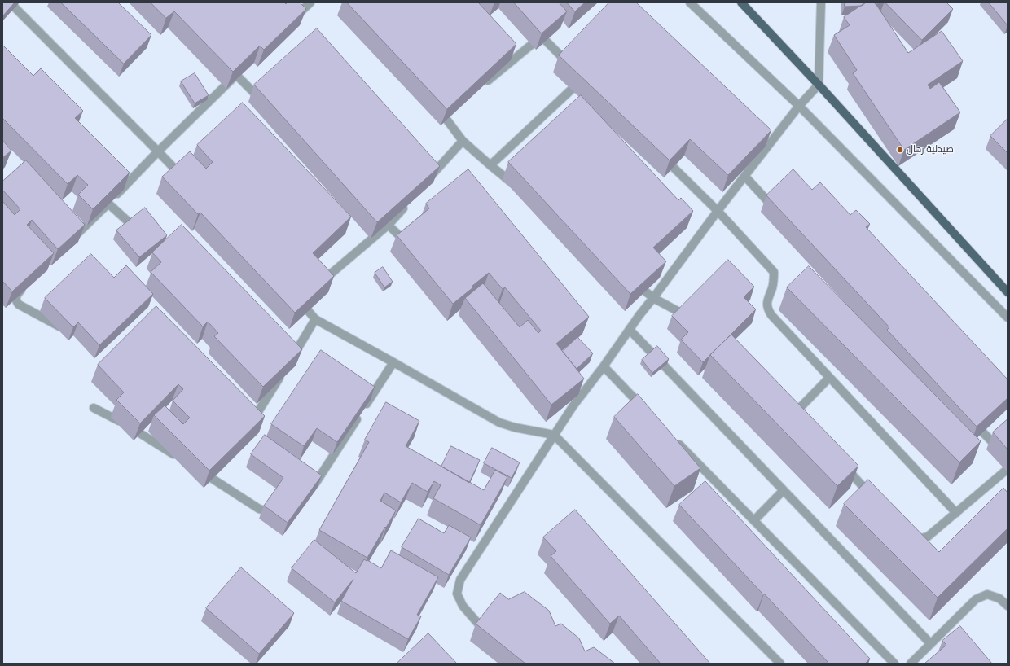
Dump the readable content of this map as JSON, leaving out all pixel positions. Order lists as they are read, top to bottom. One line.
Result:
{"places":["صيدلية رحال"]}
